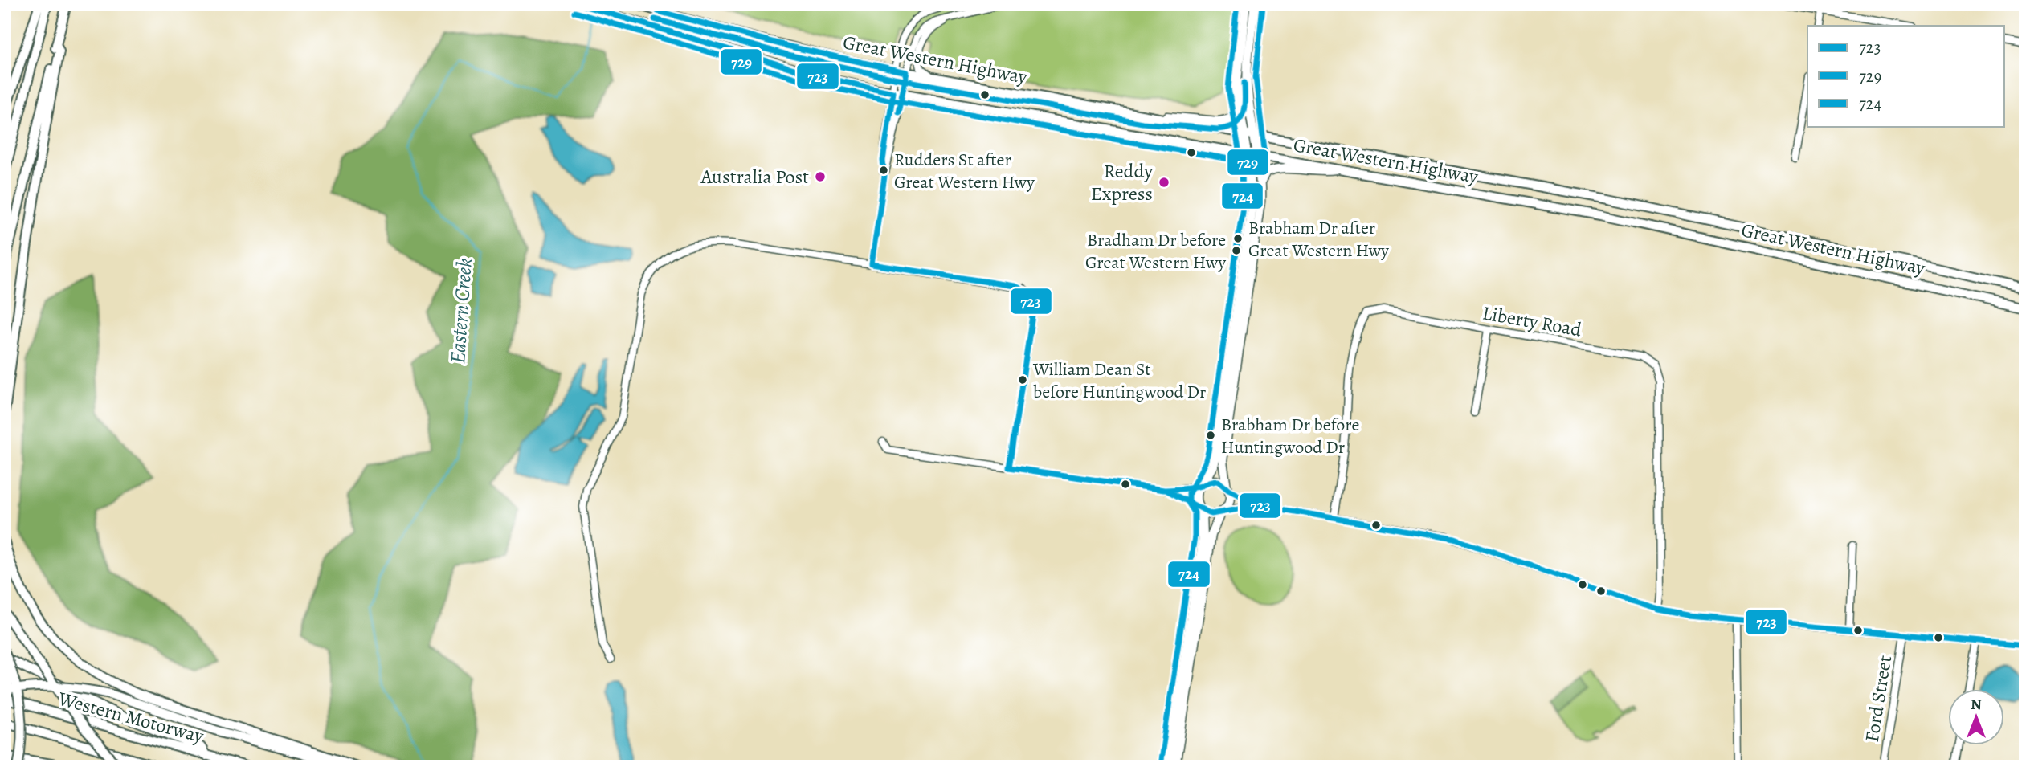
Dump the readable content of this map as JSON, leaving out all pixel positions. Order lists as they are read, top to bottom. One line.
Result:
{"streets":{"highway":["Great Western Highway","Western Motorway"],"street":["Liberty Road","Ford Street"]},"water":["Eastern Creek"],"places":["Rudders St after Great Western Hwy","Australia Post","Reddy Express","Brabham Dr after Great Western Hwy","Bradham Dr before Great Western Hwy","William Dean St before Huntingwood Dr","Brabham Dr before Huntingwood Dr"],"lines":["transit line 723","transit line 724","transit line 729"],"legend":["723","729","724"],"north":"top"}
